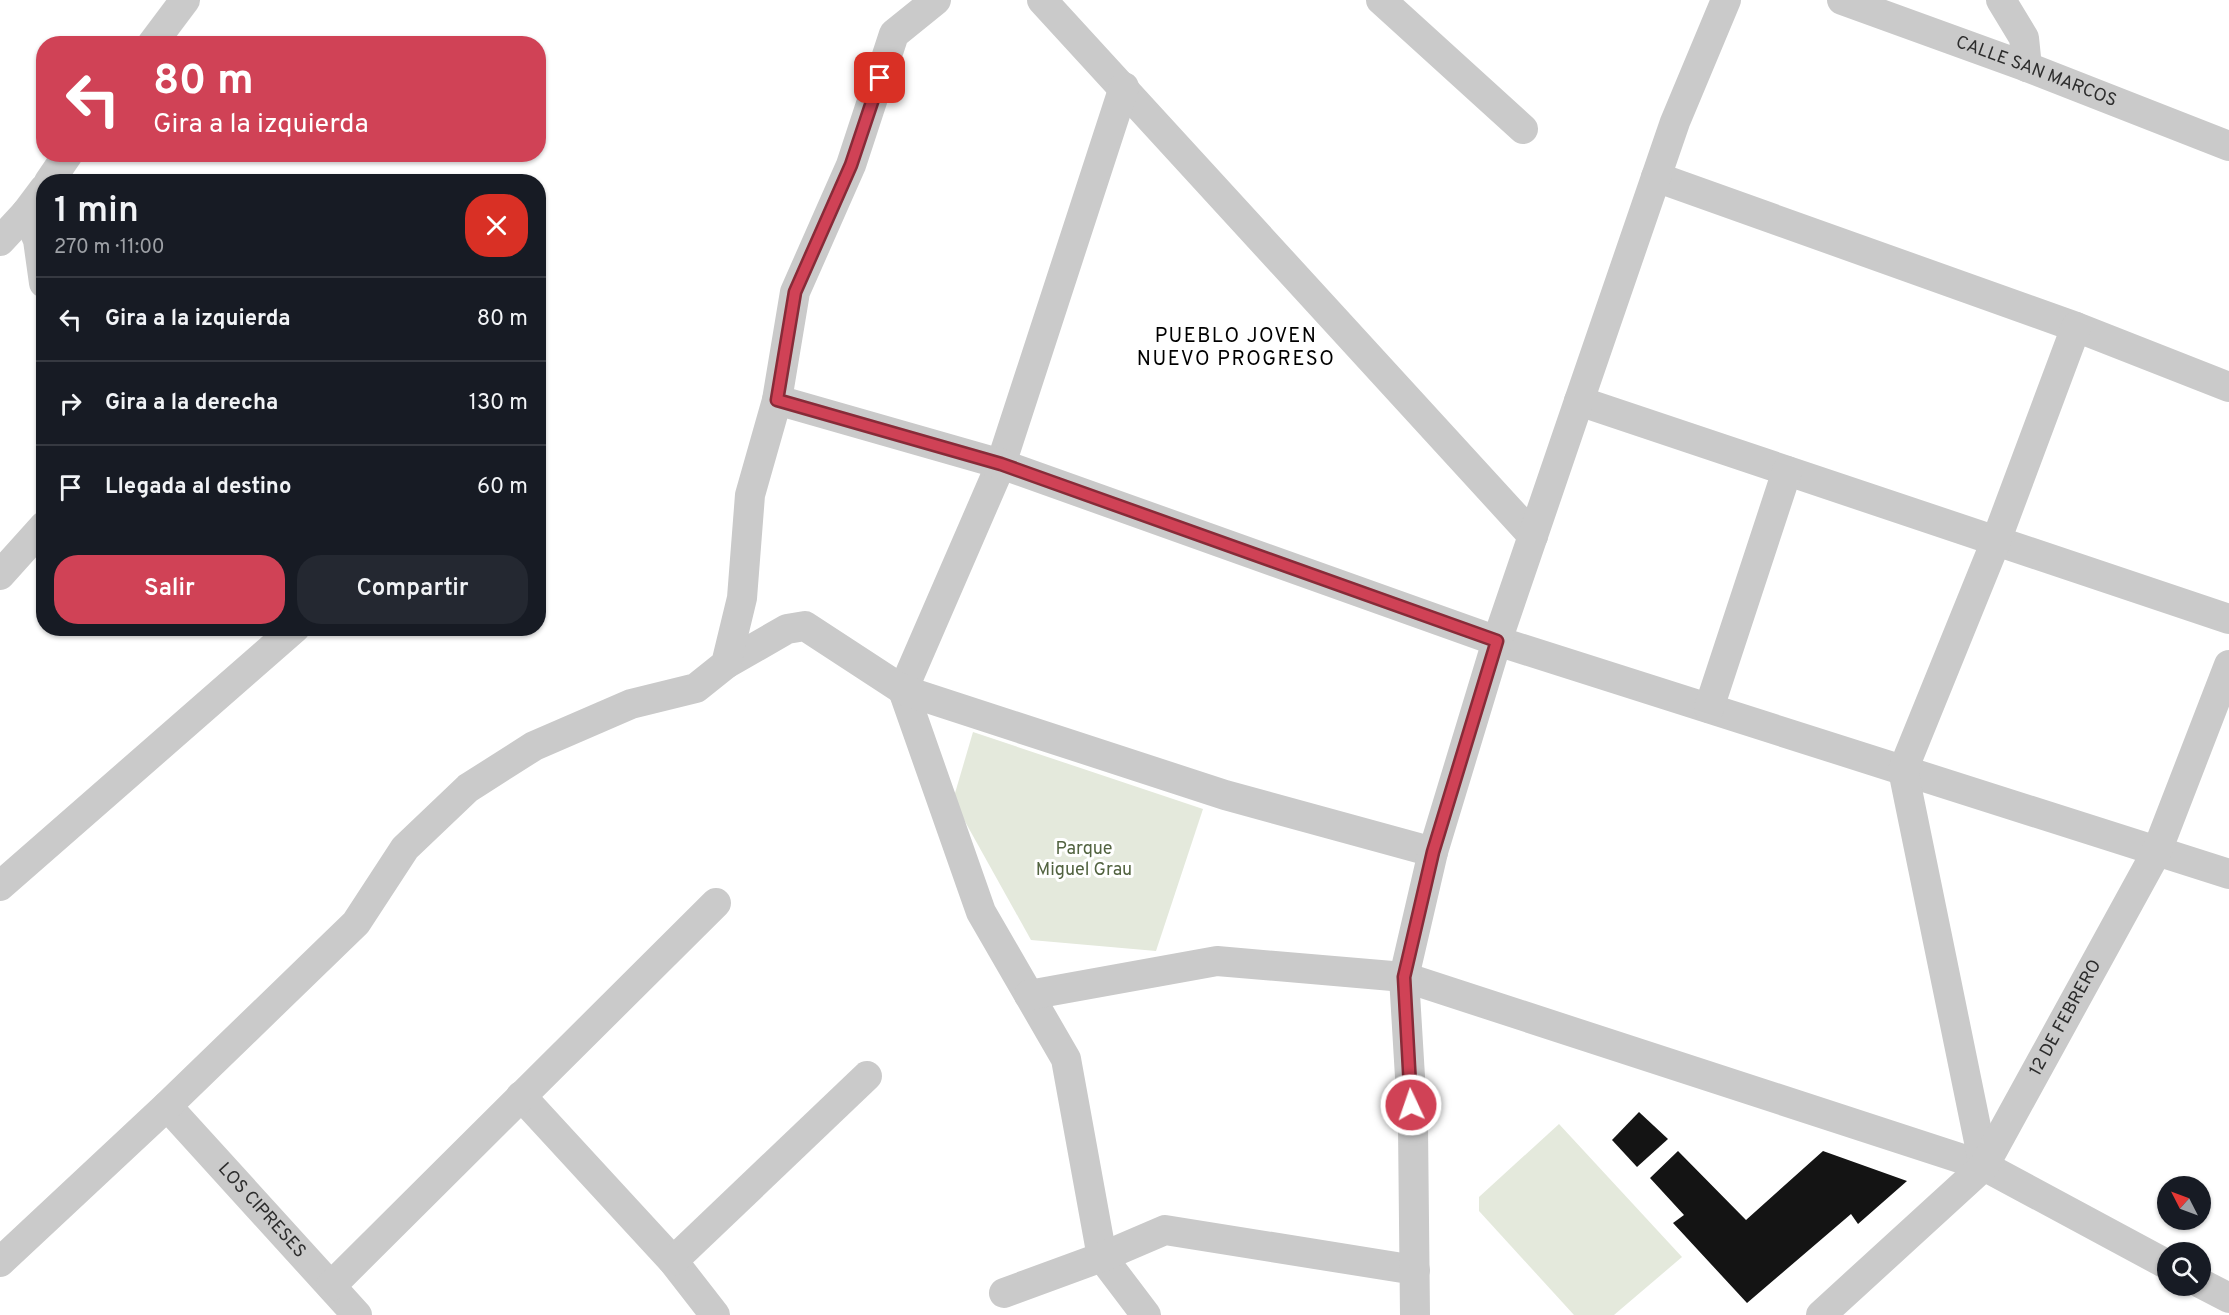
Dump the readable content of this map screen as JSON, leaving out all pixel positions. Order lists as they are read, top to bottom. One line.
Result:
{"streets":{"street":["CALLE SAN MARCOS","12 DE FEBRERO","LOS CIPRESES"]},"districts":["PUEBLO JOVEN NUEVO PROGRESO"],"parks":["Parque Miguel Grau"],"north":"top left","page":{"turn":["80 m","Gira a la izquierda"],"heading":["1 min","270 m · 11:00"],"list":[{"name":"Gira a la izquierda","value":"80 m"},{"name":"Gira a la derecha","value":"130 m"},{"name":"Llegada al destino","value":"60 m"}],"buttons":["Salir","Compartir"]}}
